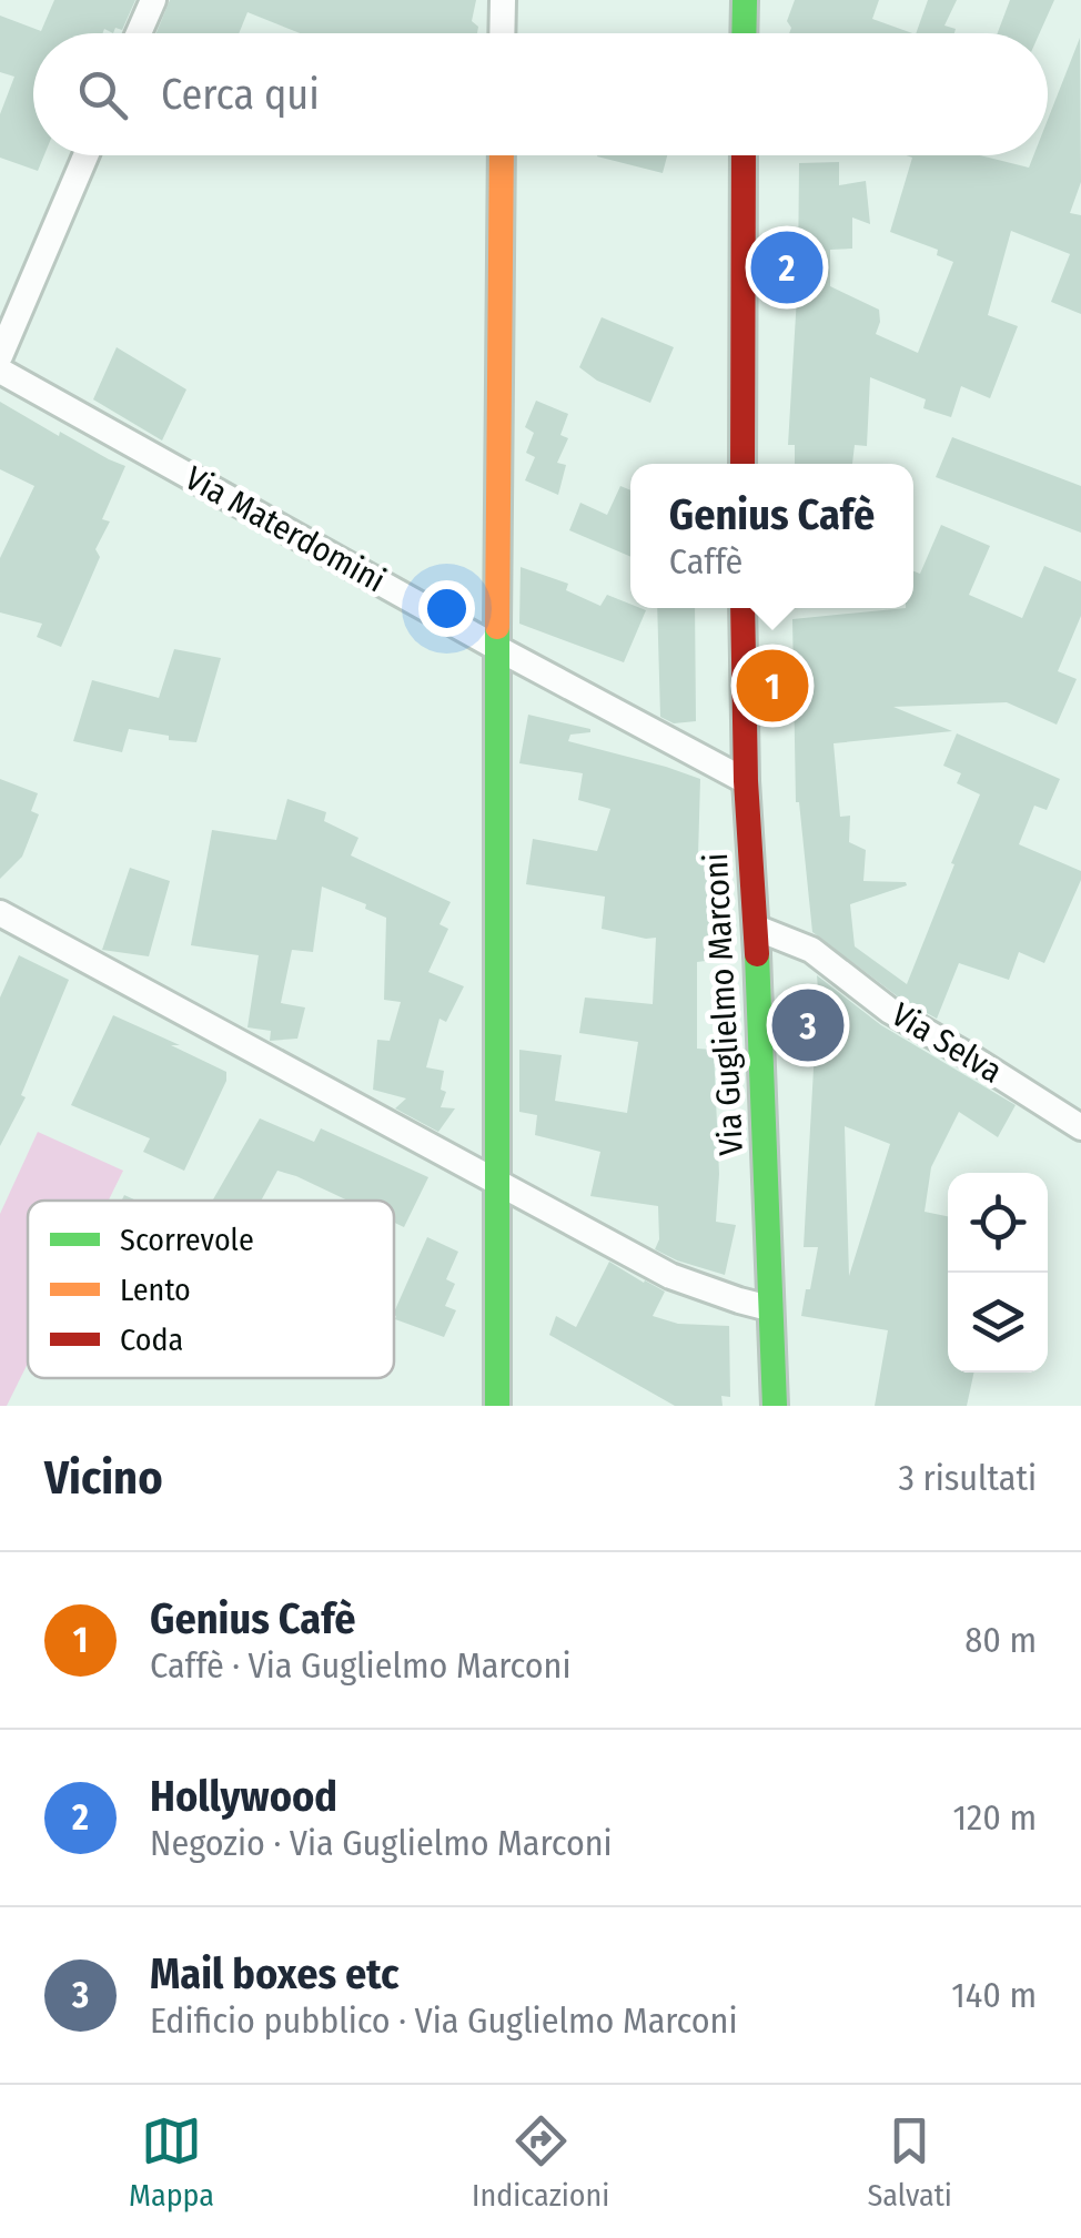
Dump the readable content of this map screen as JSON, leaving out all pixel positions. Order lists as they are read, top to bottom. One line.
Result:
{"streets":{"street":["Via Materdomini","Via Guglielmo Marconi","Via Selva"]},"crossings":[["Via Materdomini","Via Guglielmo Marconi"],["Via Guglielmo Marconi","Via Selva"]],"legend":["Scorrevole","Lento","Coda"],"page":{"search":"Cerca qui","pins":["2","1","3"],"popup":["Genius Cafè","Caffè"],"heading":["Vicino","3 risultati"],"list":[{"mark":"1","name":"Genius Cafè","note":"Caffè · Via Guglielmo Marconi","value":"80 m"},{"mark":"2","name":"Hollywood","note":"Negozio · Via Guglielmo Marconi","value":"120 m"},{"mark":"3","name":"Mail boxes etc","note":"Edificio pubblico · Via Guglielmo Marconi","value":"140 m"}],"nav":["Mappa","Indicazioni","Salvati"]}}
